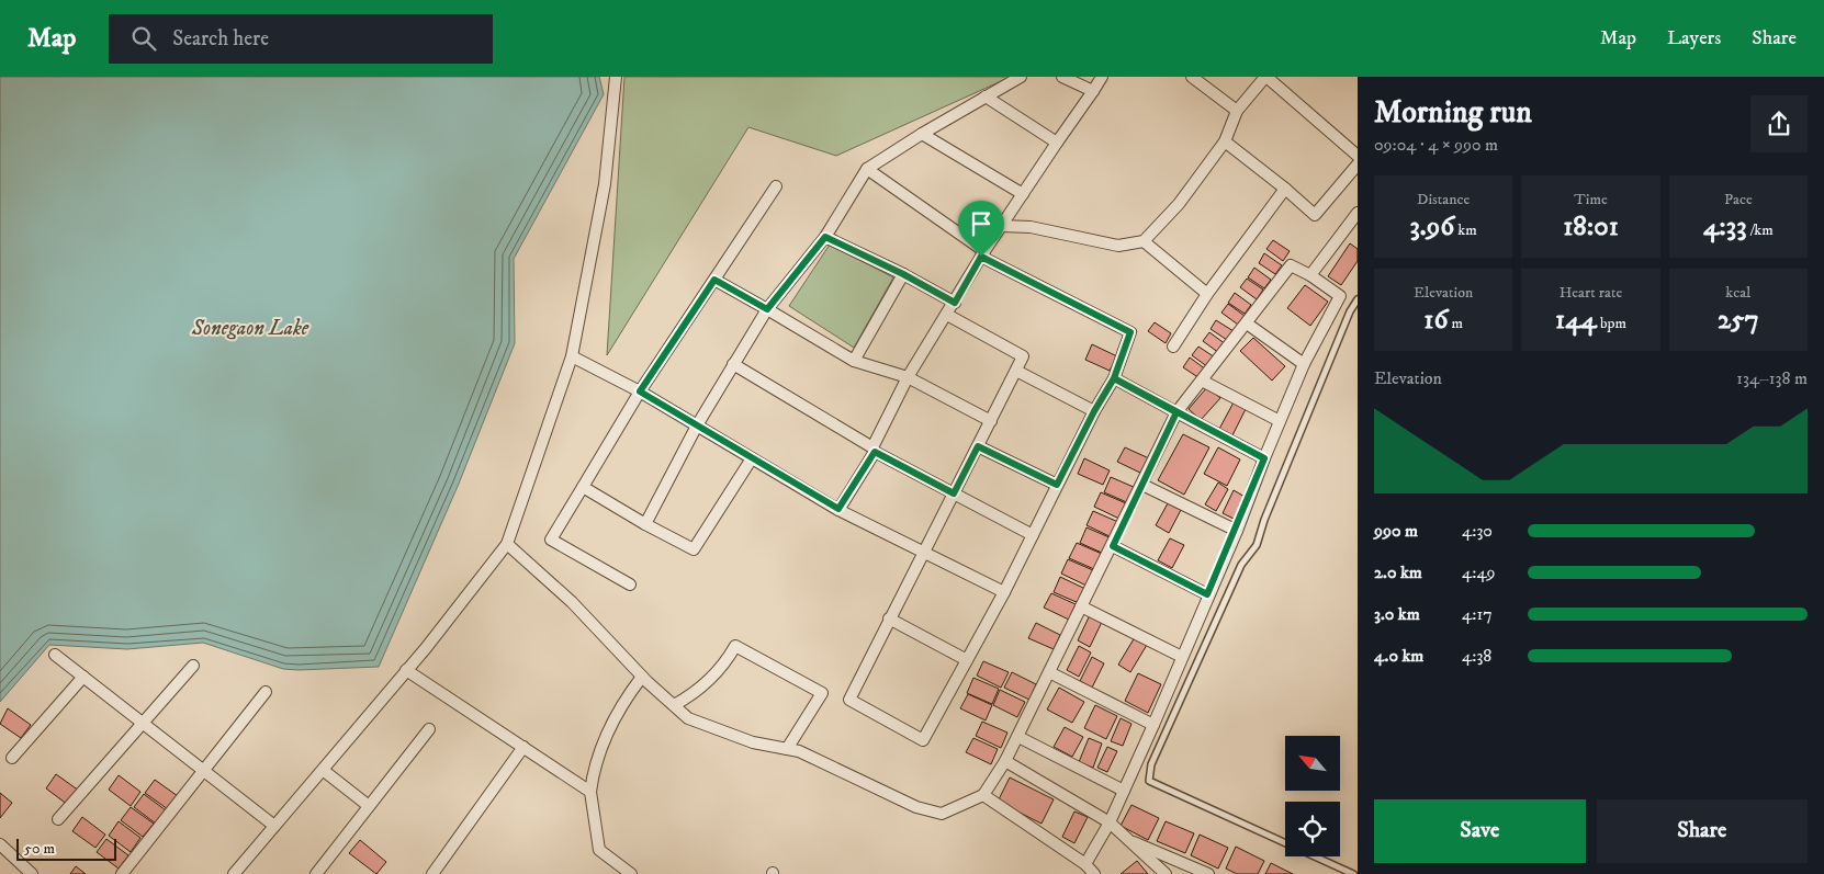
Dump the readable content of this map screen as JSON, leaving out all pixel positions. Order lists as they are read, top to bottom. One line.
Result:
{"water":["Sonegaon Lake"],"scale_bar":"50 m","north":"top left","page":{"header":"Map","search":"Search here","nav":["Map","Layers","Share"],"heading":["Morning run","09:04 · 4 × 990 m"],"stats":[["Distance","3.96 km"],["Time","18:01"],["Pace","4:33 /km"],["Elevation","16 m"],["Heart rate","144 bpm"],["kcal","257"]],"chart":["Elevation","134–138 m"],"list":[{"name":"990 m","note":"4:30"},{"name":"2.0 km","note":"4:49"},{"name":"3.0 km","note":"4:17"},{"name":"4.0 km","note":"4:38"}],"buttons":["Save","Share"],"scale":"50 m"}}
